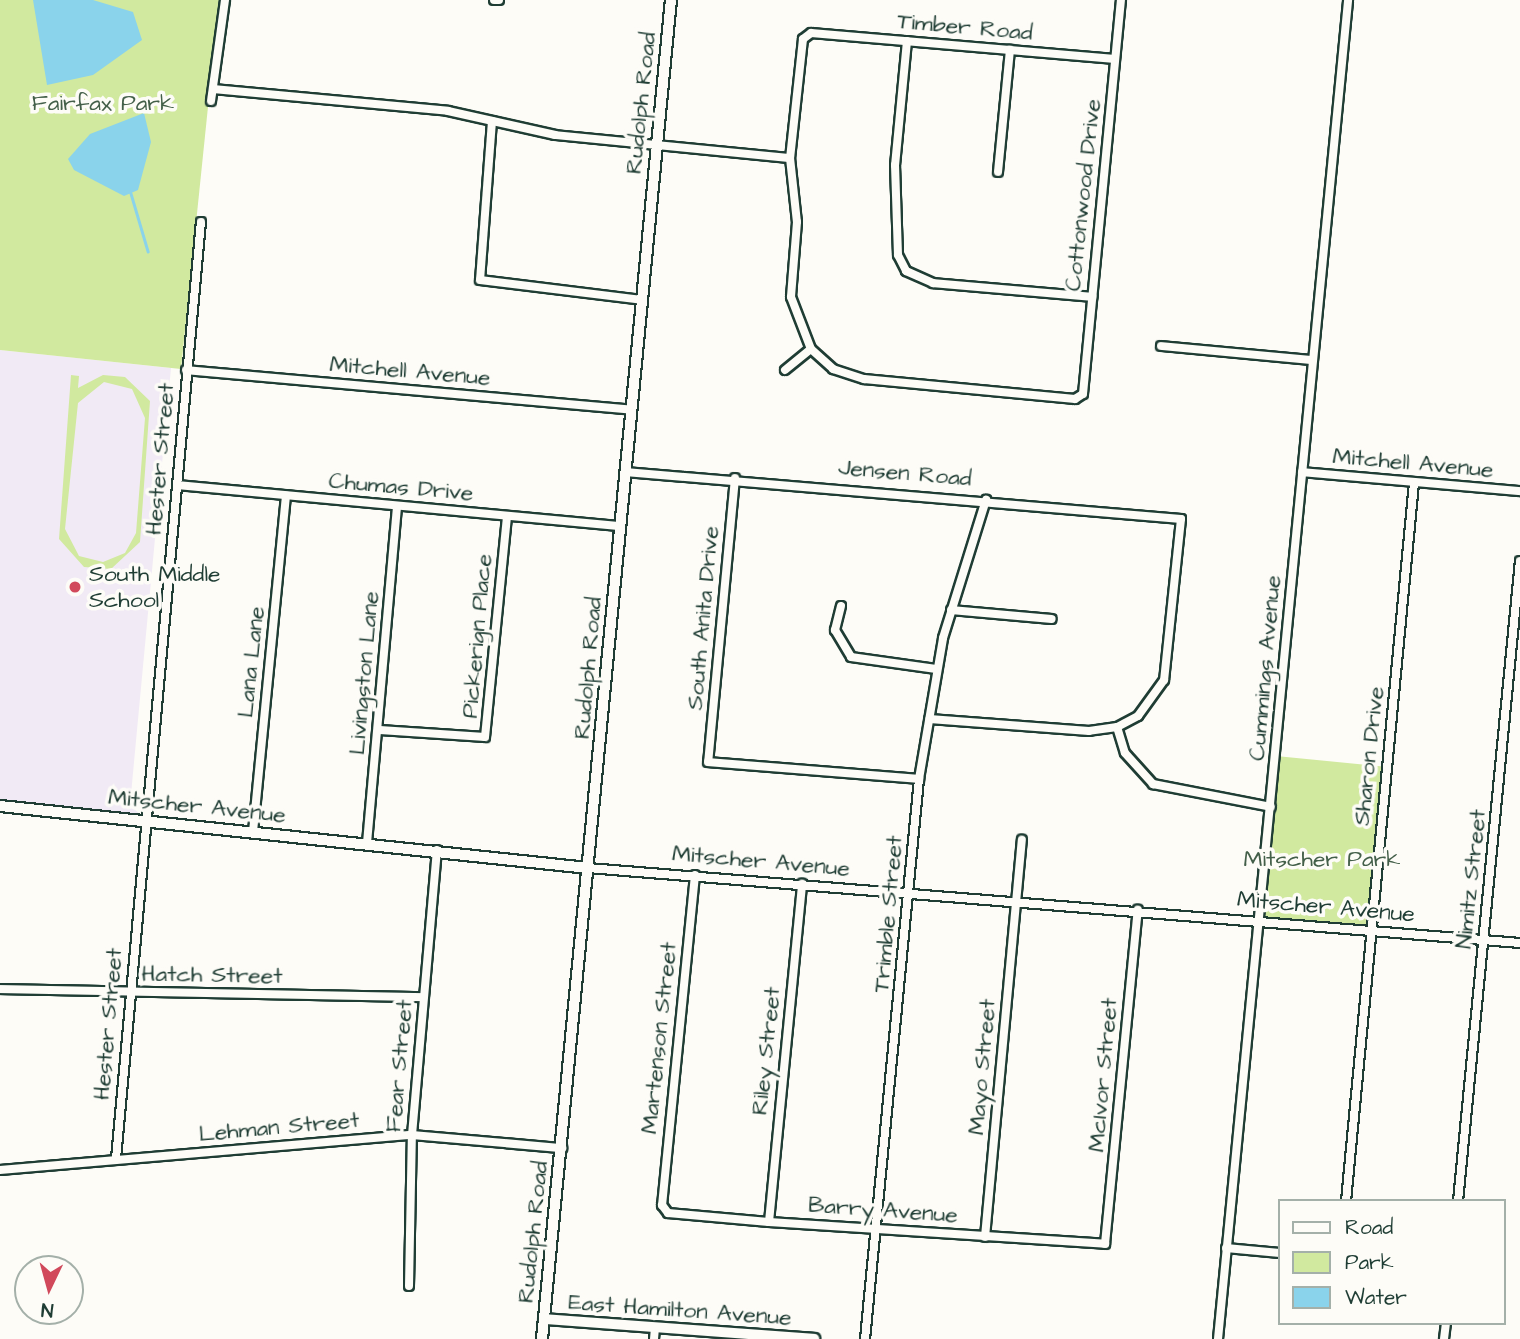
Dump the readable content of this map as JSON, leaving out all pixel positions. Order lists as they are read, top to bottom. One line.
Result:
{"streets":{"street":["Timber Road","Rudolph Road","Cottonwood Drive","Mitchell Avenue","Hester Street","Jensen Road","Chumas Drive","South Anita Drive","Pickerign Place","Lana Lane","Cummings Avenue","Livingston Lane","Sharon Drive","Mitscher Avenue","Nimitz Street","Trimble Street","Hatch Street","Martenson Street","Riley Street","Fear Street","Mayo Street","McIvor Street","Lehman Street","Barry Avenue","East Hamilton Avenue"]},"crossings":[["Timber Road","Cottonwood Drive"],["Rudolph Road","Mitchell Avenue"],["Rudolph Road","Jensen Road"],["Rudolph Road","Chumas Drive"],["Rudolph Road","Mitscher Avenue"],["Rudolph Road","Lehman Street"],["Rudolph Road","East Hamilton Avenue"],["Mitchell Avenue","Hester Street"],["Mitchell Avenue","Cummings Avenue"],["Mitchell Avenue","Sharon Drive"],["Hester Street","Chumas Drive"],["Hester Street","Mitscher Avenue"],["Hester Street","Hatch Street"],["Hester Street","Lehman Street"],["Jensen Road","South Anita Drive"],["Jensen Road","Trimble Street"],["Chumas Drive","Pickerign Place"],["Chumas Drive","Lana Lane"],["Chumas Drive","Livingston Lane"],["South Anita Drive","Trimble Street"],["Pickerign Place","Livingston Lane"],["Lana Lane","Mitscher Avenue"],["Cummings Avenue","Mitscher Avenue"],["Livingston Lane","Mitscher Avenue"],["Sharon Drive","Mitscher Avenue"],["Mitscher Avenue","Nimitz Street"],["Mitscher Avenue","Trimble Street"],["Mitscher Avenue","Martenson Street"],["Mitscher Avenue","Riley Street"],["Mitscher Avenue","Fear Street"],["Mitscher Avenue","Mayo Street"],["Mitscher Avenue","McIvor Street"],["Trimble Street","Barry Avenue"],["Hatch Street","Fear Street"],["Martenson Street","Barry Avenue"],["Riley Street","Barry Avenue"],["Fear Street","Lehman Street"],["Mayo Street","Barry Avenue"],["McIvor Street","Barry Avenue"]],"parks":["Fairfax Park","Mitscher Park"],"places":["South Middle School"],"legend":["Road","Park","Water"],"north":"bottom"}
